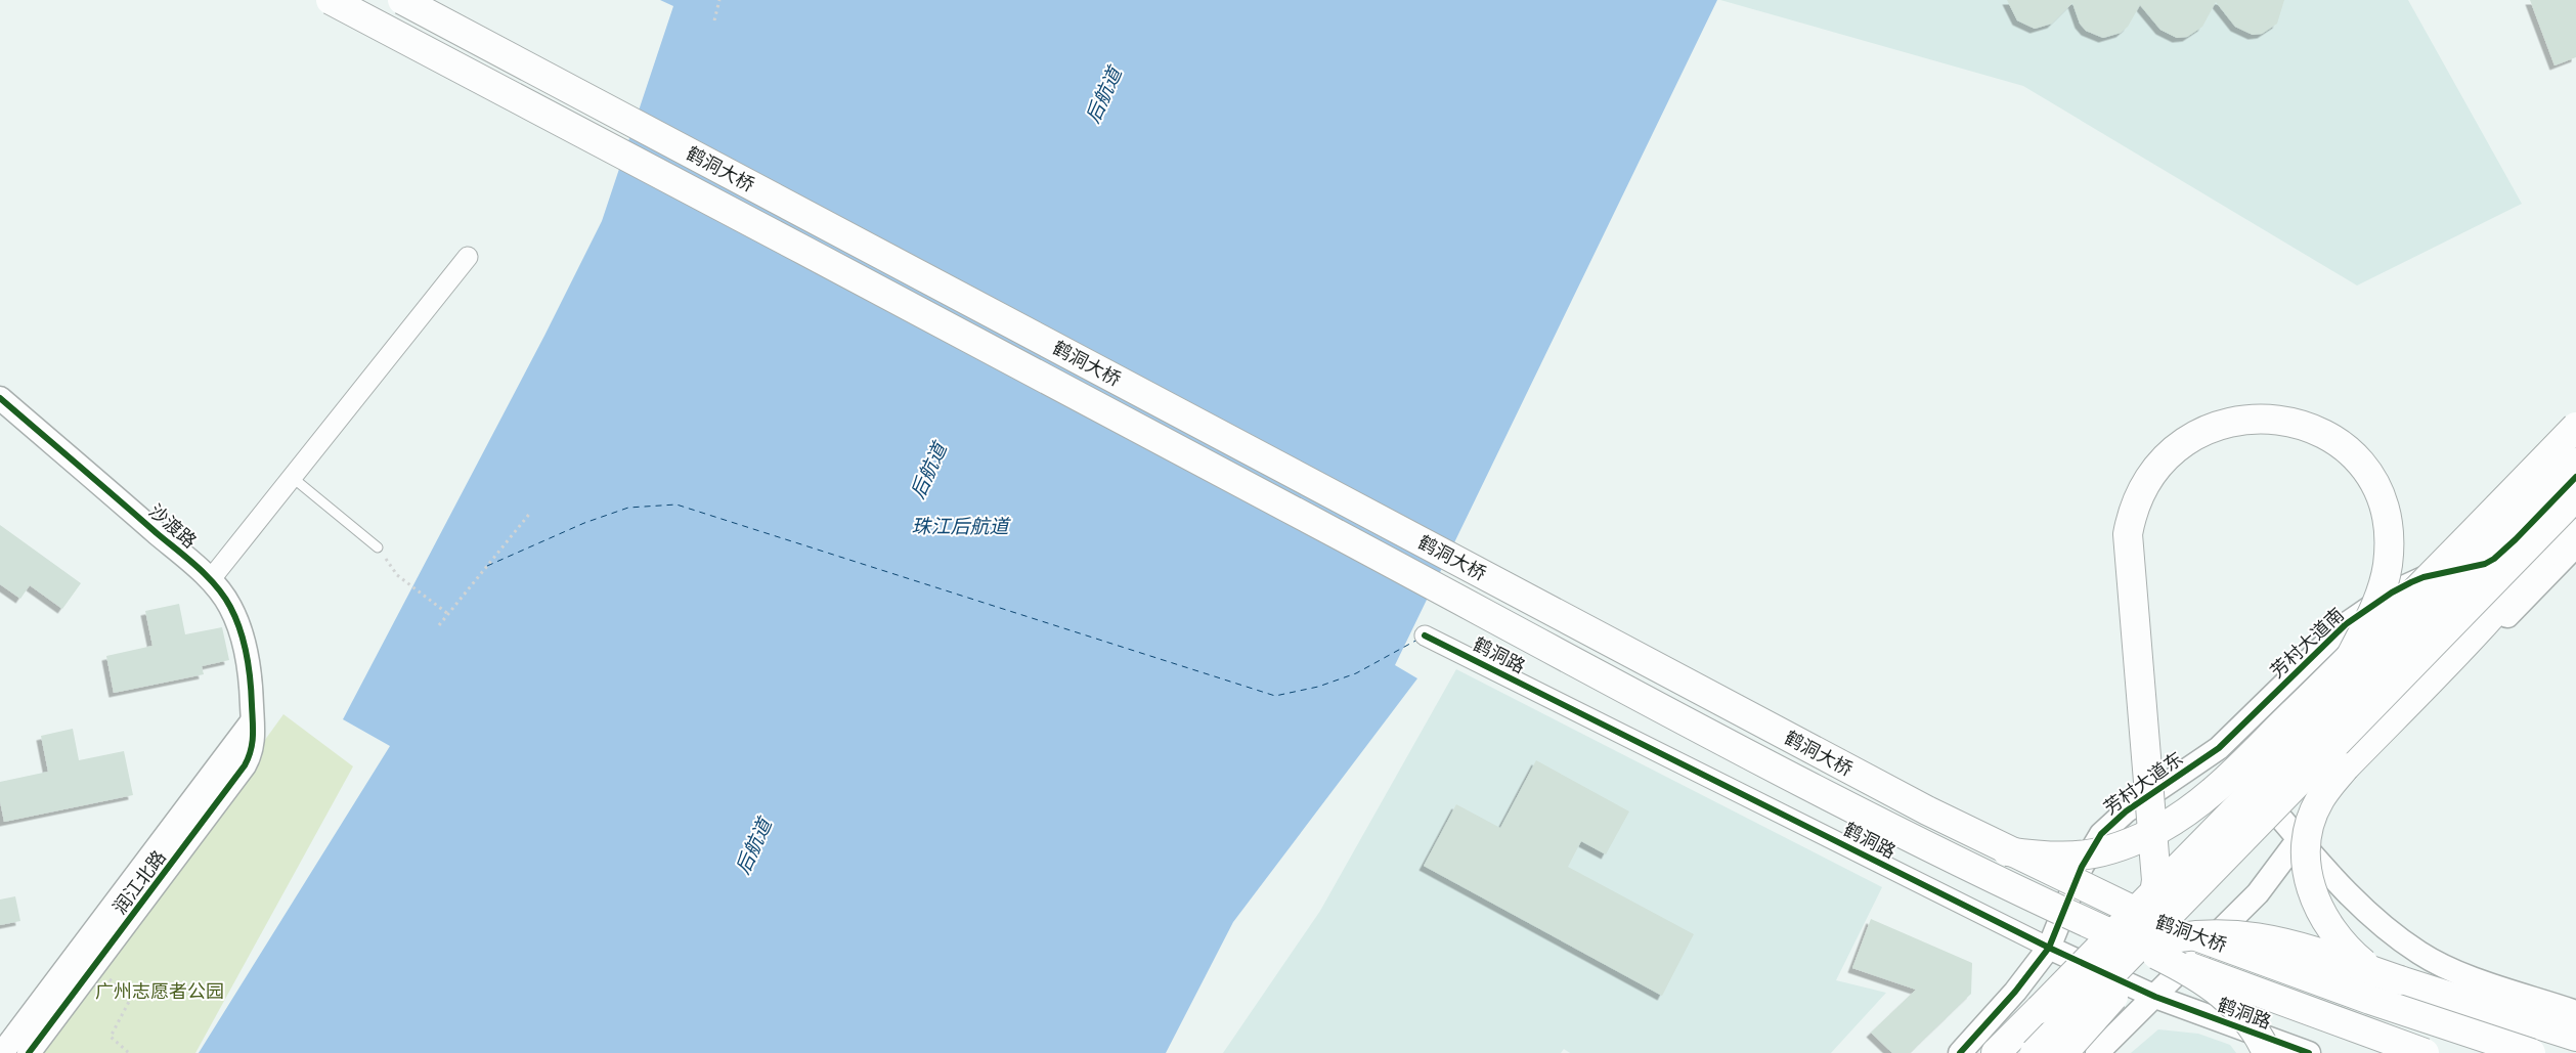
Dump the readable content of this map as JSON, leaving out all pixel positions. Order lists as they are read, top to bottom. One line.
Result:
{"streets":{"main road":["鹤洞大桥"],"street":["沙渡路","芳村大道南","鹤洞路","芳村大道东","润江北路"]},"crossings":[["沙渡路","润江北路"],["芳村大道南","芳村大道东"],["鹤洞路","芳村大道东"]],"water":["后航道","珠江后航道"],"parks":["广州志愿者公园"]}
